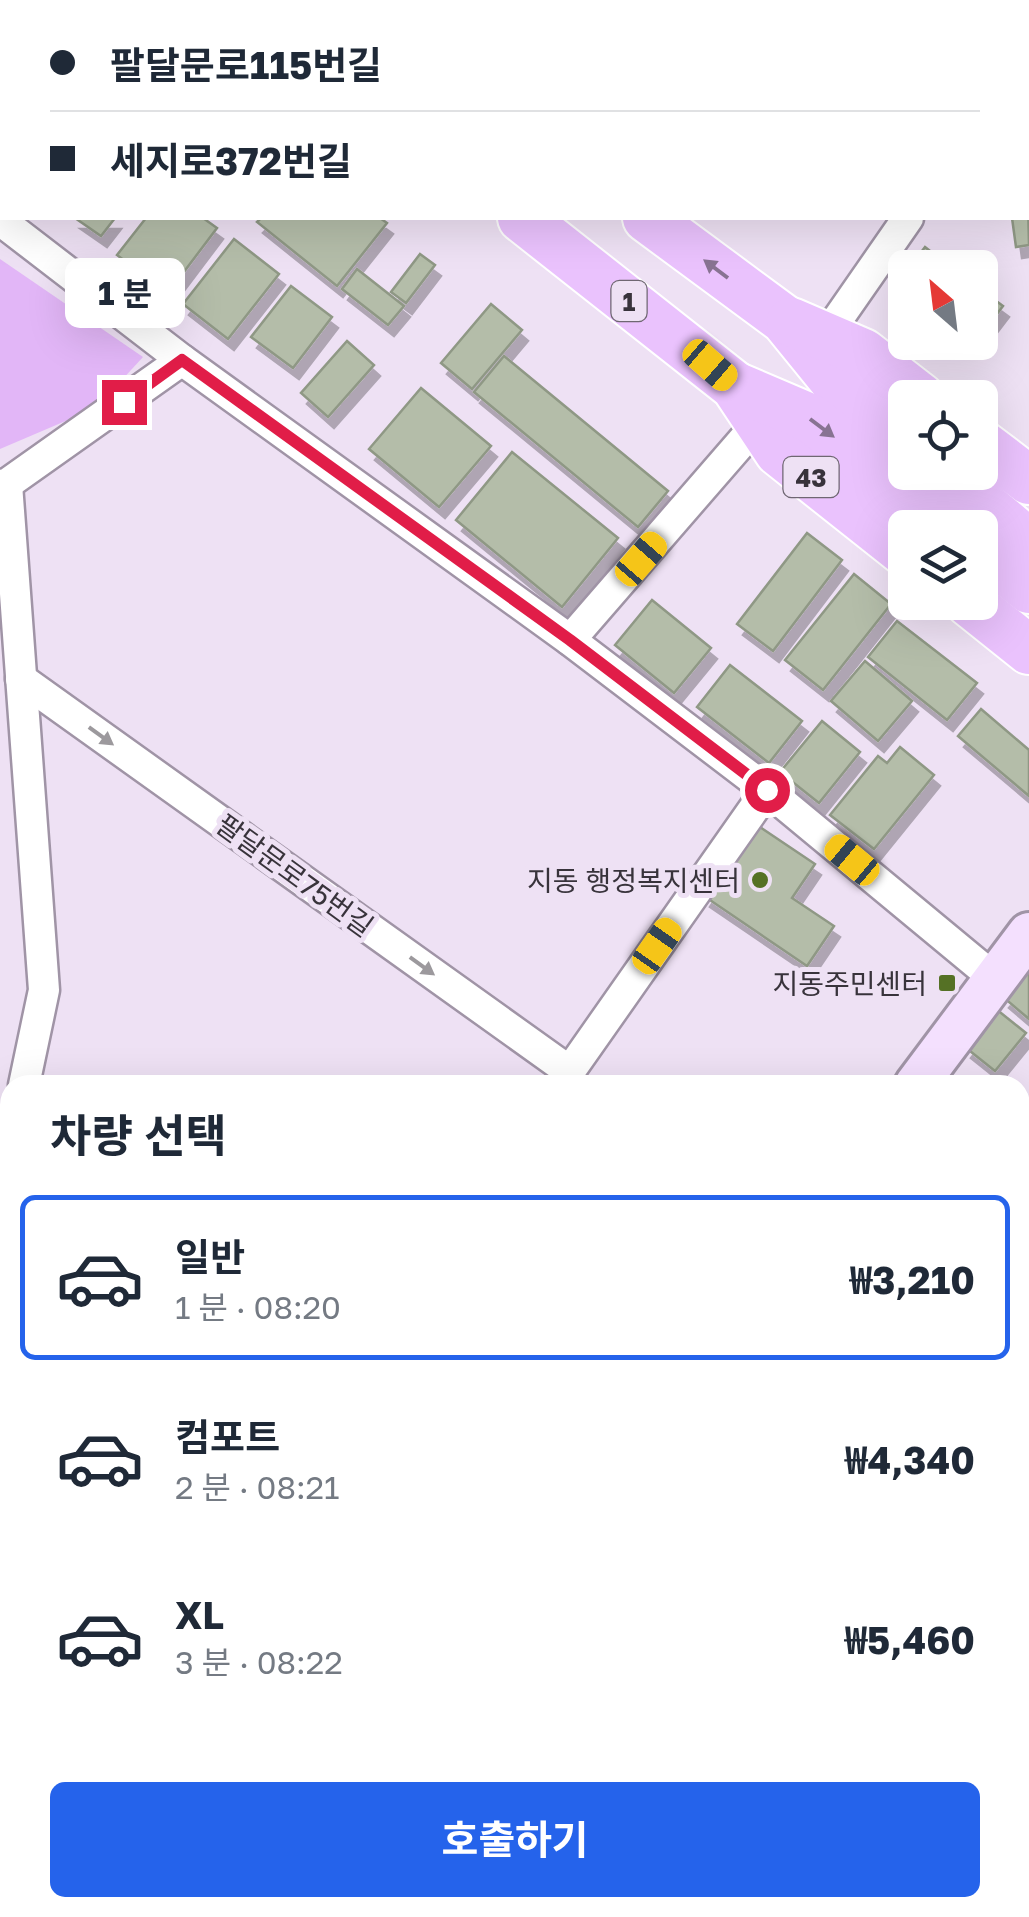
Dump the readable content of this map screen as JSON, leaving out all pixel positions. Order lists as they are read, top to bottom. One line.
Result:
{"streets":{"main road":["1","43"],"street":["팔달문로75번길"]},"crossings":[["1","43"]],"one_way":["팔달문로75번길"],"places":{"other":["지동 행정복지센터"],"transit":["지동주민센터"]},"north":"top left","page":{"banner":["팔달문로115번길","세지로372번길"],"bubble":"1 분","heading":"차량 선택","list":[{"name":"일반","note":"1 분 · 08:20","value":"₩3,210"},{"name":"컴포트","note":"2 분 · 08:21","value":"₩4,340"},{"name":"XL","note":"3 분 · 08:22","value":"₩5,460"}],"buttons":"호출하기"}}
